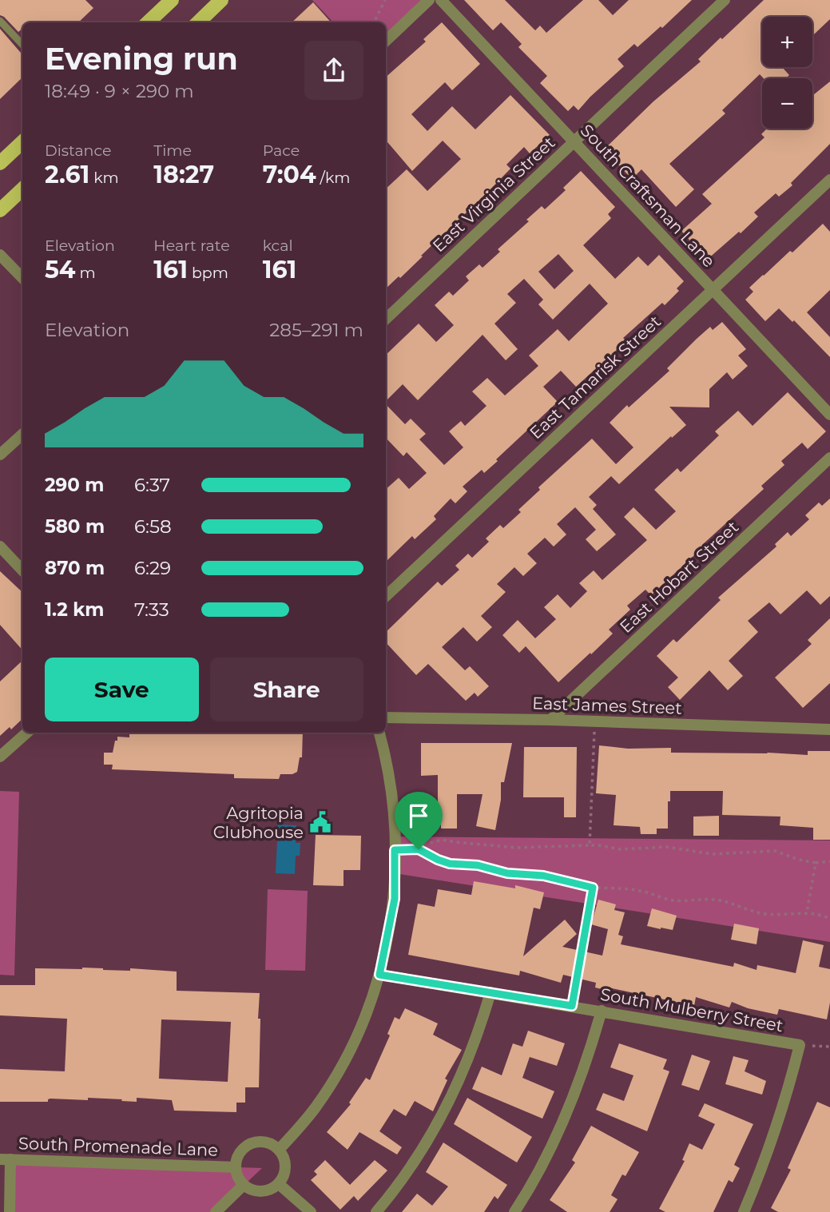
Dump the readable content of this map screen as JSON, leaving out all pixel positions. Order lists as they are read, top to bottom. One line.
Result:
{"streets":{"street":["East Virginia Street","South Craftsman Lane","East Tamarisk Street","East Hobart Street","East James Street","South Mulberry Street","South Promenade Lane"]},"crossings":[["East Virginia Street","South Craftsman Lane"],["South Craftsman Lane","East Tamarisk Street"],["East Hobart Street","East James Street"]],"places":{"public building":["Agritopia Clubhouse"]},"page":{"map_buttons":["+","−"],"heading":["Evening run","18:49 · 9 × 290 m"],"stats":[["Distance","2.61 km"],["Time","18:27"],["Pace","7:04 /km"],["Elevation","54 m"],["Heart rate","161 bpm"],["kcal","161"]],"chart":["Elevation","285–291 m"],"list":[{"name":"290 m","note":"6:37"},{"name":"580 m","note":"6:58"},{"name":"870 m","note":"6:29"},{"name":"1.2 km","note":"7:33"}],"buttons":["Save","Share"]}}
